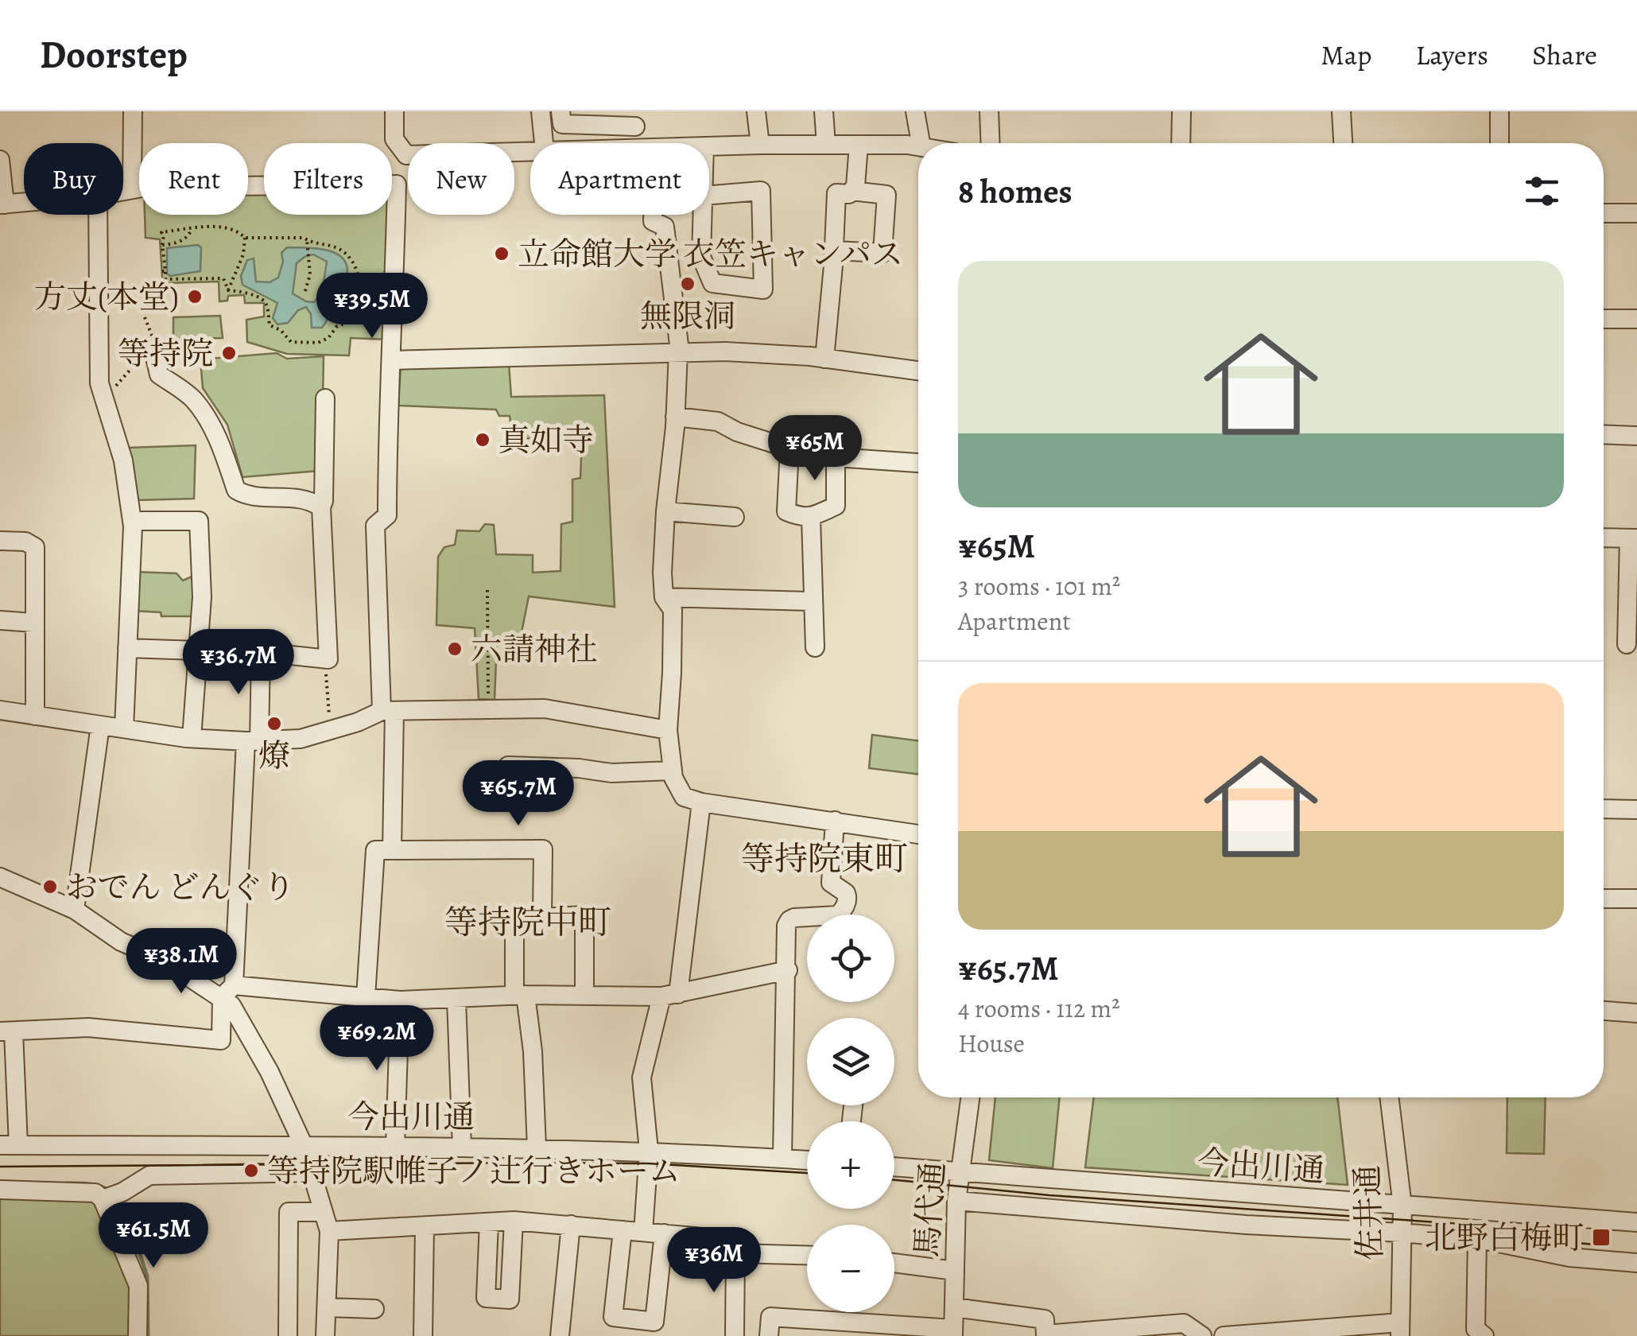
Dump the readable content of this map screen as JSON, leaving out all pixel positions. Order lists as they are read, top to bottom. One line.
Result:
{"streets":{"street":["今出川通","馬代通","佐井通"]},"crossings":[["今出川通","馬代通"],["今出川通","佐井通"]],"districts":["等持院東町","等持院中町"],"places":{"other":["立命館大学 衣笠キャンパス","無限洞","方丈(本堂)","等持院","真如寺","六請神社","燎","おでん どんぐり","等持院駅帷子ノ辻行きホーム"],"transit":["北野白梅町"]},"page":{"header":"Doorstep","nav":["Map","Layers","Share"],"chip":["Buy","Rent","Filters","New","Apartment"],"heading":"8 homes","list":[{"name":"¥65M","note":"3 rooms · 101 m² · Apartment"},{"name":"¥65.7M","note":"4 rooms · 112 m² · House"}],"price":["¥39.5M","¥65M","¥36.7M","¥65.7M","¥38.1M","¥69.2M","¥61.5M","¥36M"],"map_buttons":["+","−"]}}
